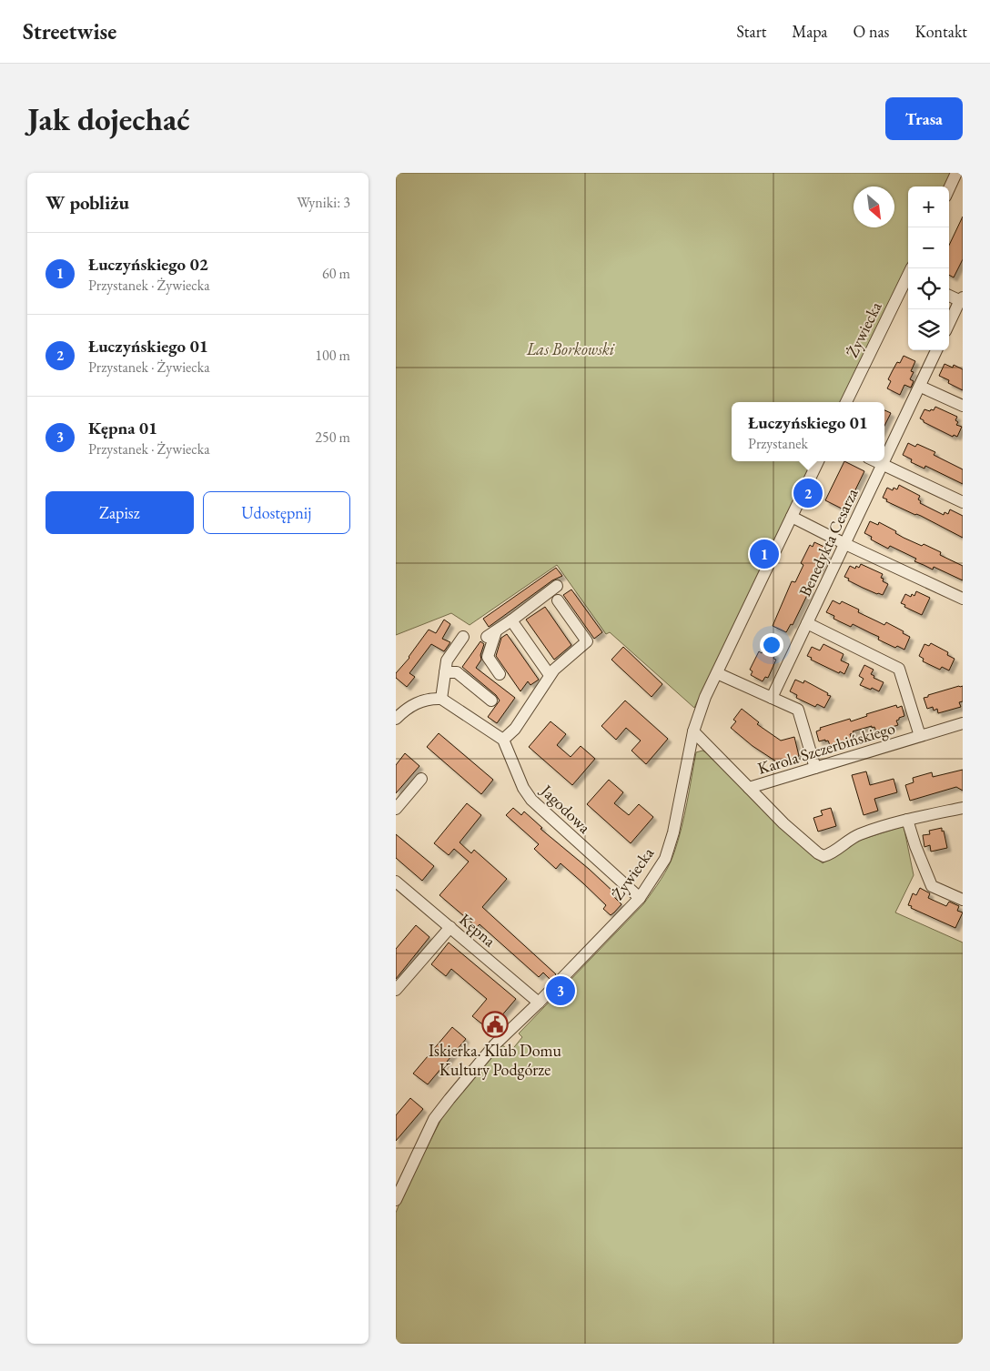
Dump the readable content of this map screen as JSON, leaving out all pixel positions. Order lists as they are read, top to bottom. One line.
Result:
{"streets":{"street":["Żywiecka","Benedykta Cesarza","Karola Szczerbińskiego","Jagodowa","Kępna"]},"crossings":[["Żywiecka","Karola Szczerbińskiego"],["Żywiecka","Jagodowa"],["Żywiecka","Kępna"]],"parks":["Las Borkowski"],"places":{"public building":["Iskierka. Klub Domu Kultury Podgórze"]},"north":"bottom right","page":{"header":"Streetwise","nav":["Start","Mapa","O nas","Kontakt"],"buttons":["Trasa",["Zapisz","Udostępnij"]],"title":"Jak dojechać","heading":["W pobliżu","Wyniki: 3"],"map_buttons":["+","−"],"list":[{"mark":"1","name":"Łuczyńskiego 02","note":"Przystanek · Żywiecka","value":"60 m"},{"mark":"2","name":"Łuczyńskiego 01","note":"Przystanek · Żywiecka","value":"100 m"},{"mark":"3","name":"Kępna 01","note":"Przystanek · Żywiecka","value":"250 m"}],"popup":["Łuczyńskiego 01","Przystanek"],"pins":["2","1","3"]}}
